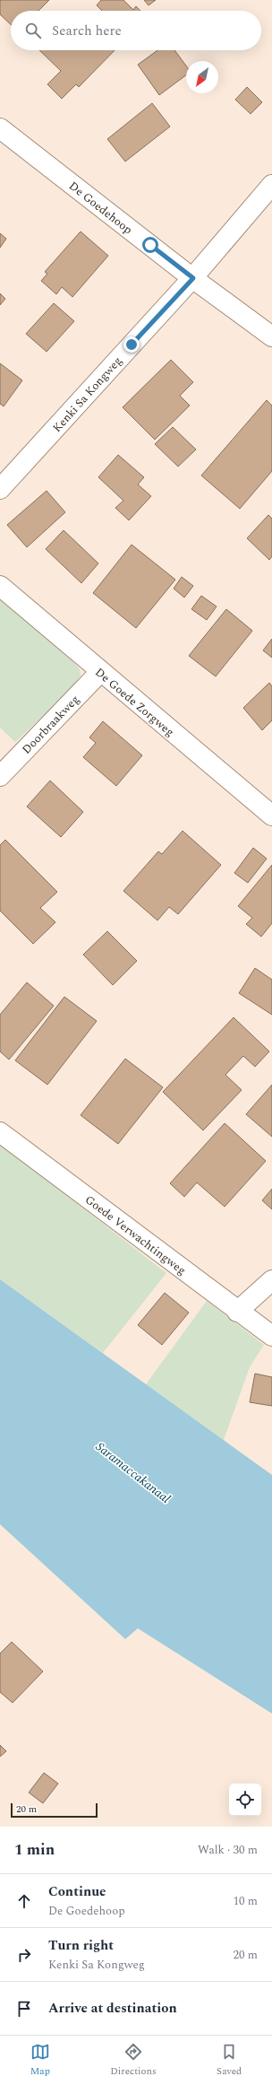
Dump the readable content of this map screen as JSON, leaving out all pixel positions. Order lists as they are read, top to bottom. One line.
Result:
{"streets":{"street":["De Goedehoop","Kenki Sa Kongweg","De Goede Zorgweg","Doorbraakweg","Goede Verwachtingweg"]},"crossings":[["De Goedehoop","Kenki Sa Kongweg"],["De Goede Zorgweg","Doorbraakweg"]],"water":["Saramaccakanaal"],"scale_bar":"20 m","north":"bottom left","page":{"search":"Search here","scale":"20 m","heading":["1 min","Walk · 30 m"],"list":[["Continue","De Goedehoop","10 m"],["Turn right","Kenki Sa Kongweg","20 m"],"Arrive at destination"],"nav":["Map","Directions","Saved"]}}
